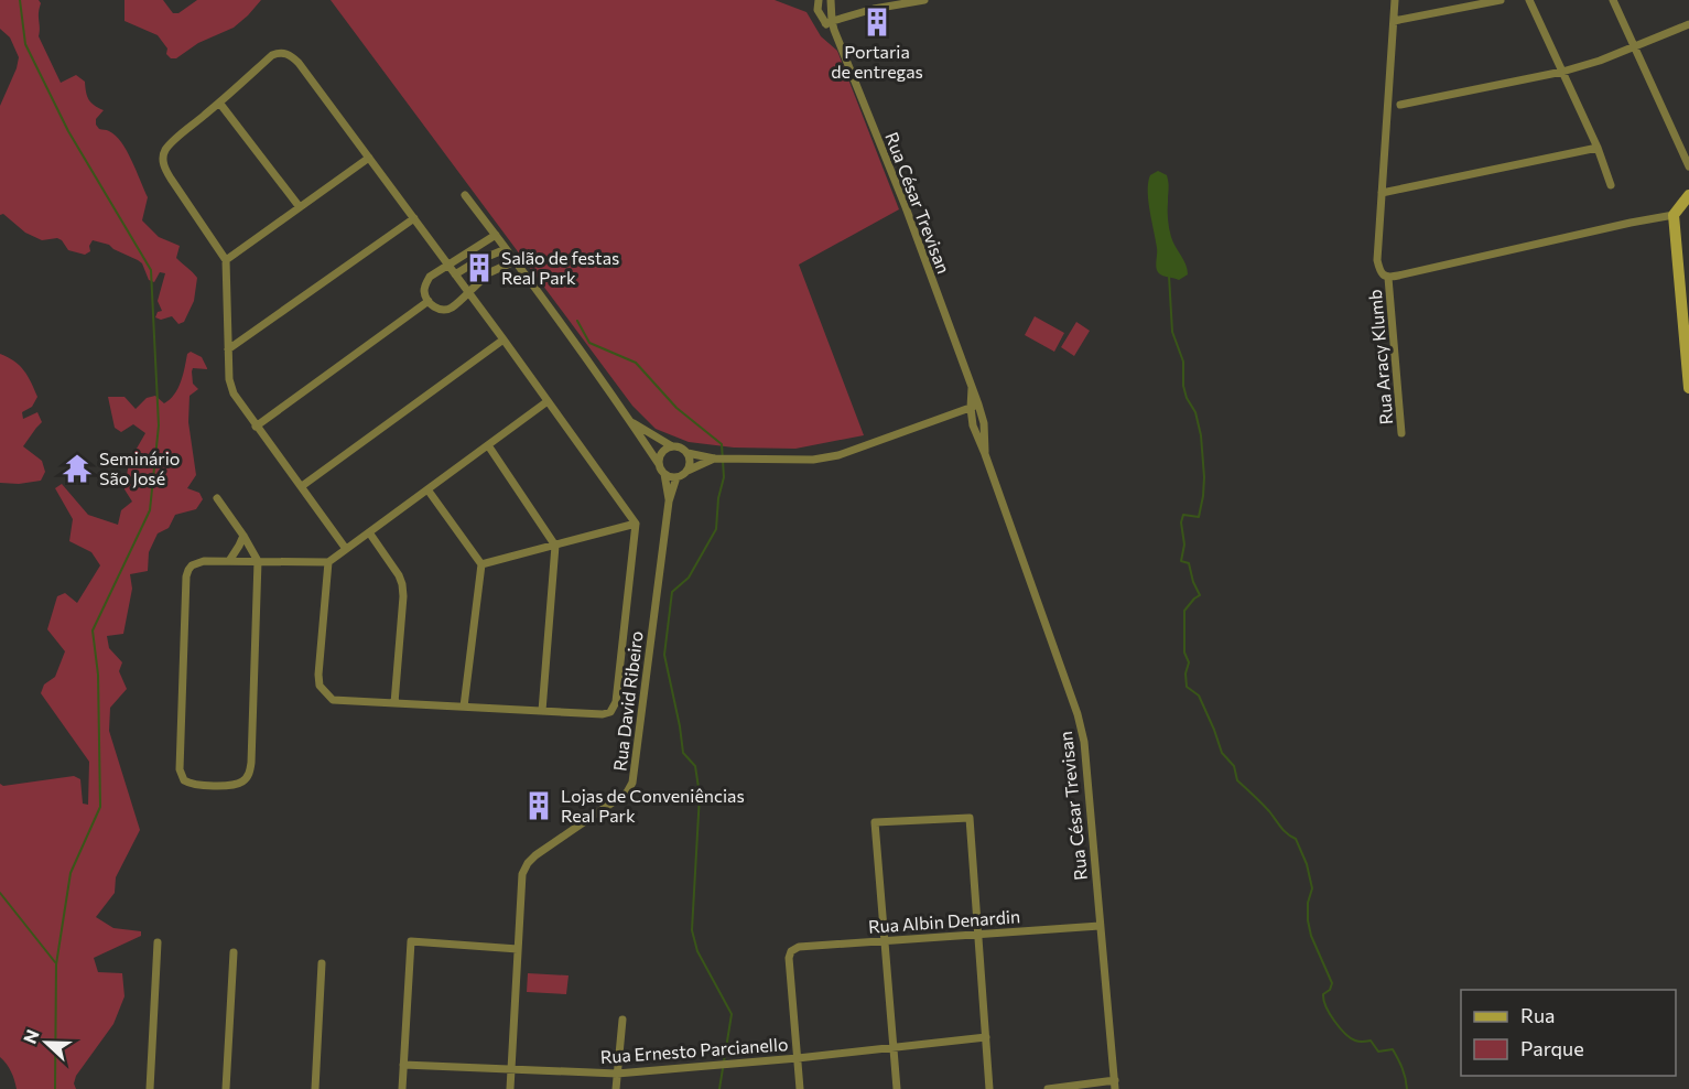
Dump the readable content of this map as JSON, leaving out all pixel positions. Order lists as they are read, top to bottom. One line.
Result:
{"streets":{"street":["Rua César Trevisan","Rua Aracy Klumb","Rua David Ribeiro","Rua Albin Denardin","Rua Ernesto Parcianello"]},"crossings":[["Rua César Trevisan","Rua Albin Denardin"],["Rua David Ribeiro","Rua Ernesto Parcianello"],["Rua Albin Denardin","Rua Ernesto Parcianello"]],"places":{"building":["Portaria de entregas","Salão de festas Real Park","Lojas de Conveniências Real Park"],"temple":["Seminário São José"]},"legend":["Rua","Parque"],"north":"left"}
